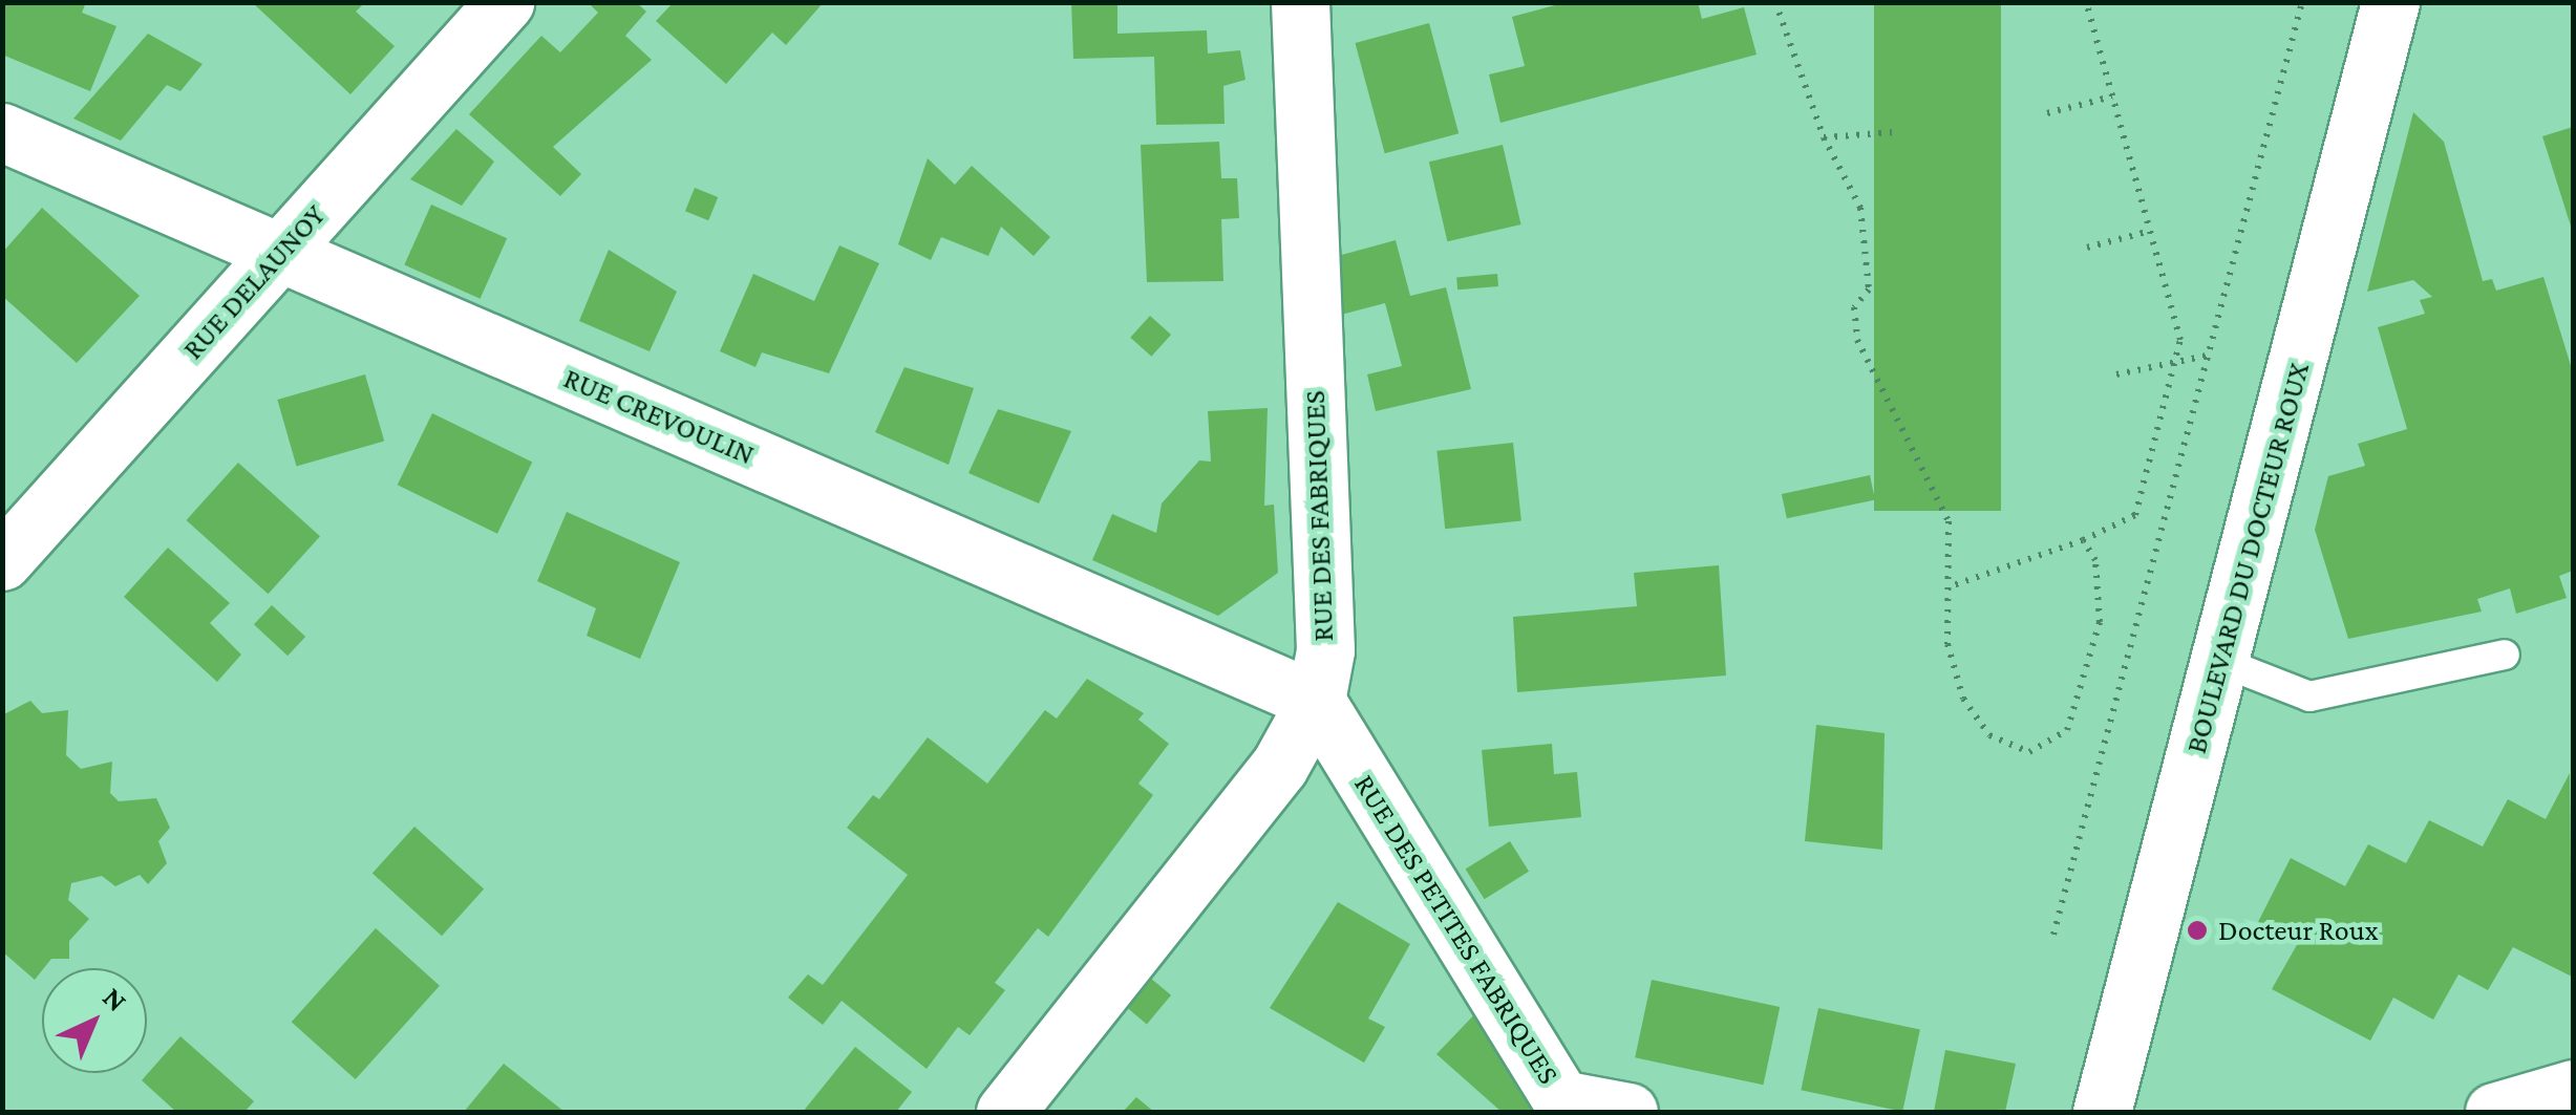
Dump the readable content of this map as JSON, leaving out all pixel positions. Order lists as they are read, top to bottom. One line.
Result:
{"streets":{"street":["RUE DELAUNOY","RUE CREVOULIN","RUE DES FABRIQUES","BOULEVARD DU DOCTEUR ROUX","RUE DES PETITES FABRIQUES"]},"crossings":[["RUE DELAUNOY","RUE CREVOULIN"],["RUE CREVOULIN","RUE DES FABRIQUES"],["RUE CREVOULIN","RUE DES PETITES FABRIQUES"],["RUE DES FABRIQUES","RUE DES PETITES FABRIQUES"]],"places":["Docteur Roux"],"north":"top right"}
